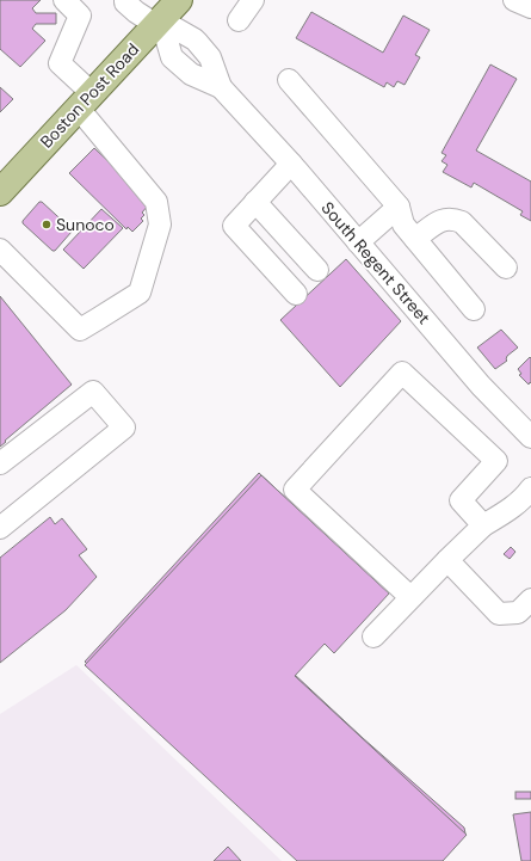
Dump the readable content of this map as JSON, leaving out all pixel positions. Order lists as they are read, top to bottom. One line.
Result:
{"streets":{"main road":["Boston Post Road"],"street":["South Regent Street"]},"crossings":[["Boston Post Road","South Regent Street"]],"places":["Sunoco"]}
